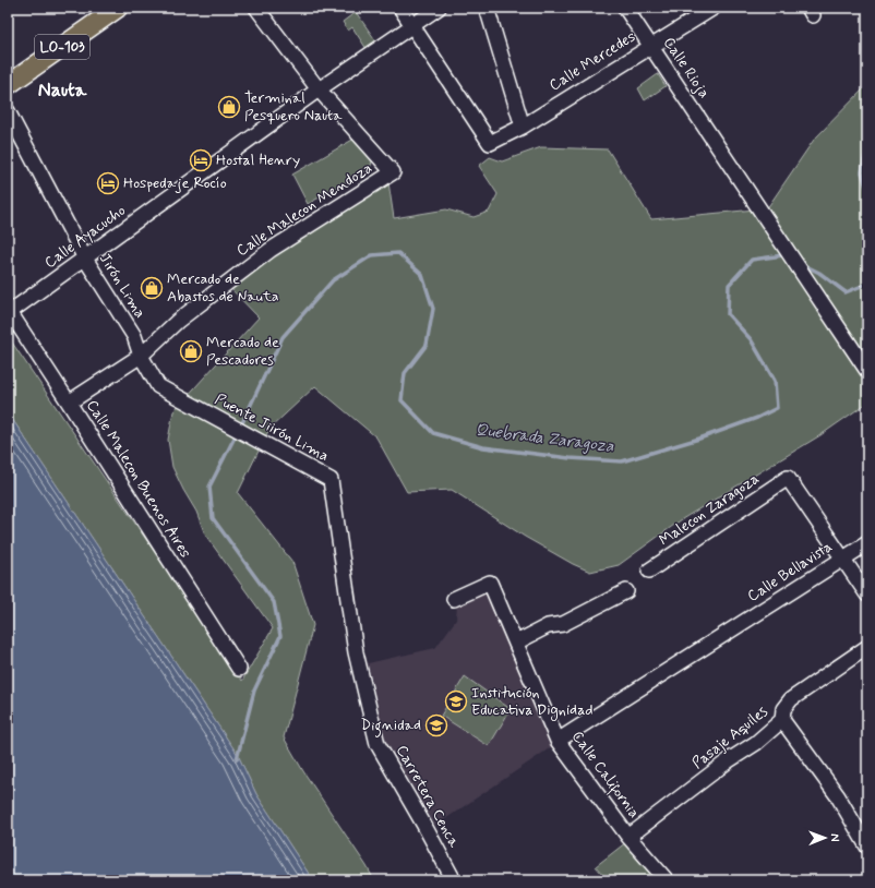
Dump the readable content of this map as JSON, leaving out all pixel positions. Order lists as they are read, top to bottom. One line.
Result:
{"streets":{"main road":["LO-103"],"street":["Calle Mercedes","Calle Rioja","Calle Malecon Mendoza","Calle Ayacucho","Jirón Lima","Puente Jiirón Lima","Calle Malecon Buenos Aires","Malecon Zaragoza","Calle Bellavista","Pasaje Aquiles","Calle California","Carretera Cenca"]},"crossings":[["Calle Mercedes","Calle Rioja"],["Calle Mercedes","Calle Ayacucho"],["Calle Malecon Mendoza","Calle Ayacucho"],["Calle Malecon Mendoza","Jirón Lima"],["Calle Malecon Mendoza","Calle Malecon Buenos Aires"],["Calle Ayacucho","Jirón Lima"],["Calle Ayacucho","Calle Malecon Buenos Aires"],["Jirón Lima","Puente Jiirón Lima"],["Puente Jiirón Lima","Carretera Cenca"],["Malecon Zaragoza","Calle Bellavista"],["Calle Bellavista","Calle California"],["Pasaje Aquiles","Calle California"]],"districts":["Nauta"],"water":["Quebrada Zaragoza"],"places":{"shop":["Terminal Pesquero Nauta","Mercado de Abastos de Nauta","Mercado de Pescadores"],"hotel":["Hostal Henry","Hospedaje Rocío"],"school or university":["Institución Educativa Dignidad","Dignidad"]},"north":"right"}
